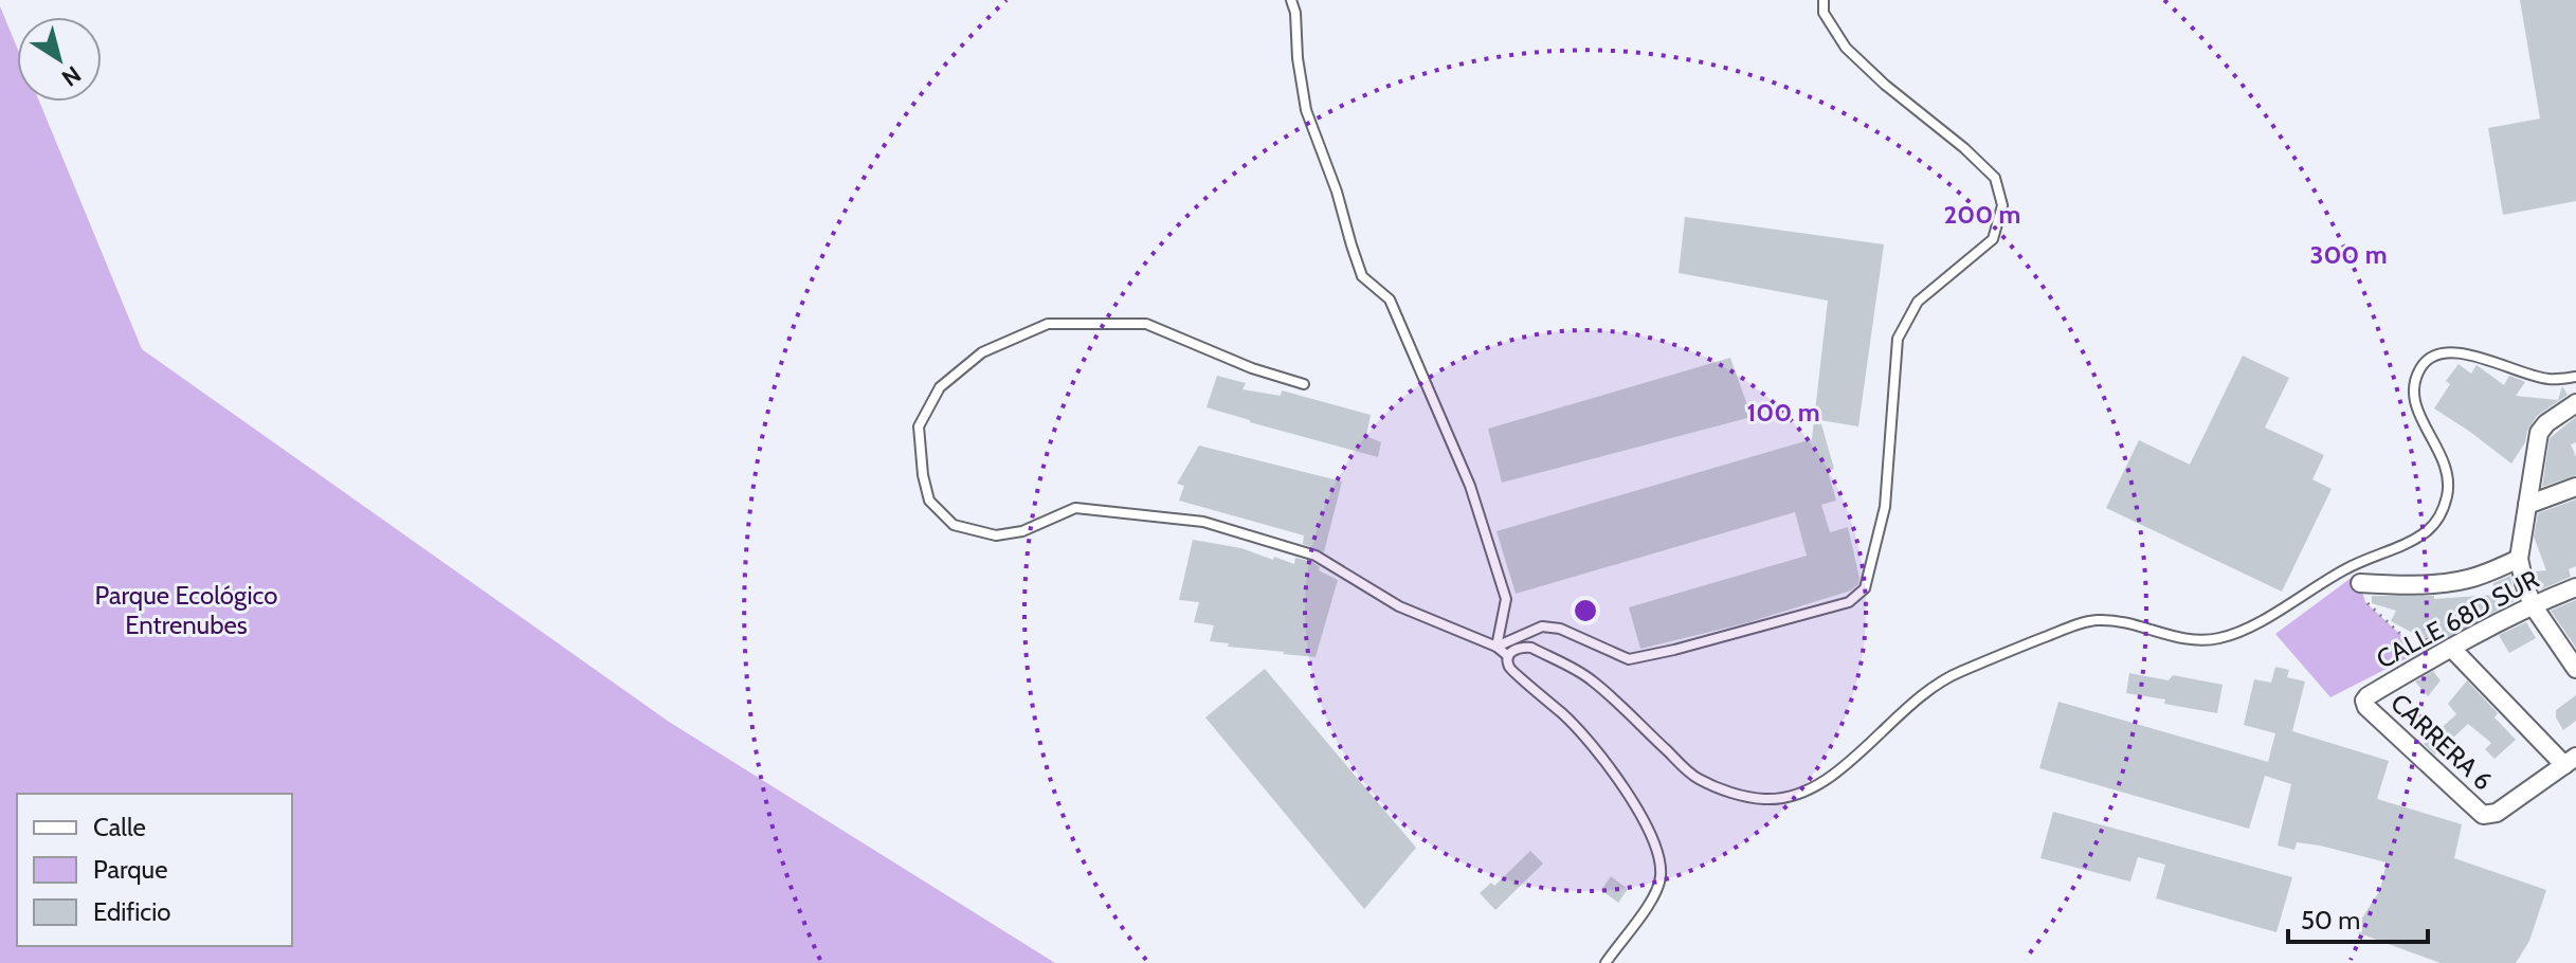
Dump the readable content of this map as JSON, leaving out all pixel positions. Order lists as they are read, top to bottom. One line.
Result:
{"streets":{"street":["CALLE 68D SUR","CARRERA 6"]},"crossings":[["CALLE 68D SUR","CARRERA 6"]],"parks":["Parque Ecológico Entrenubes"],"legend":["Calle","Parque","Edificio"],"scale_bar":"50 m","north":"bottom right","rings":["200 m","300 m","100 m"]}
